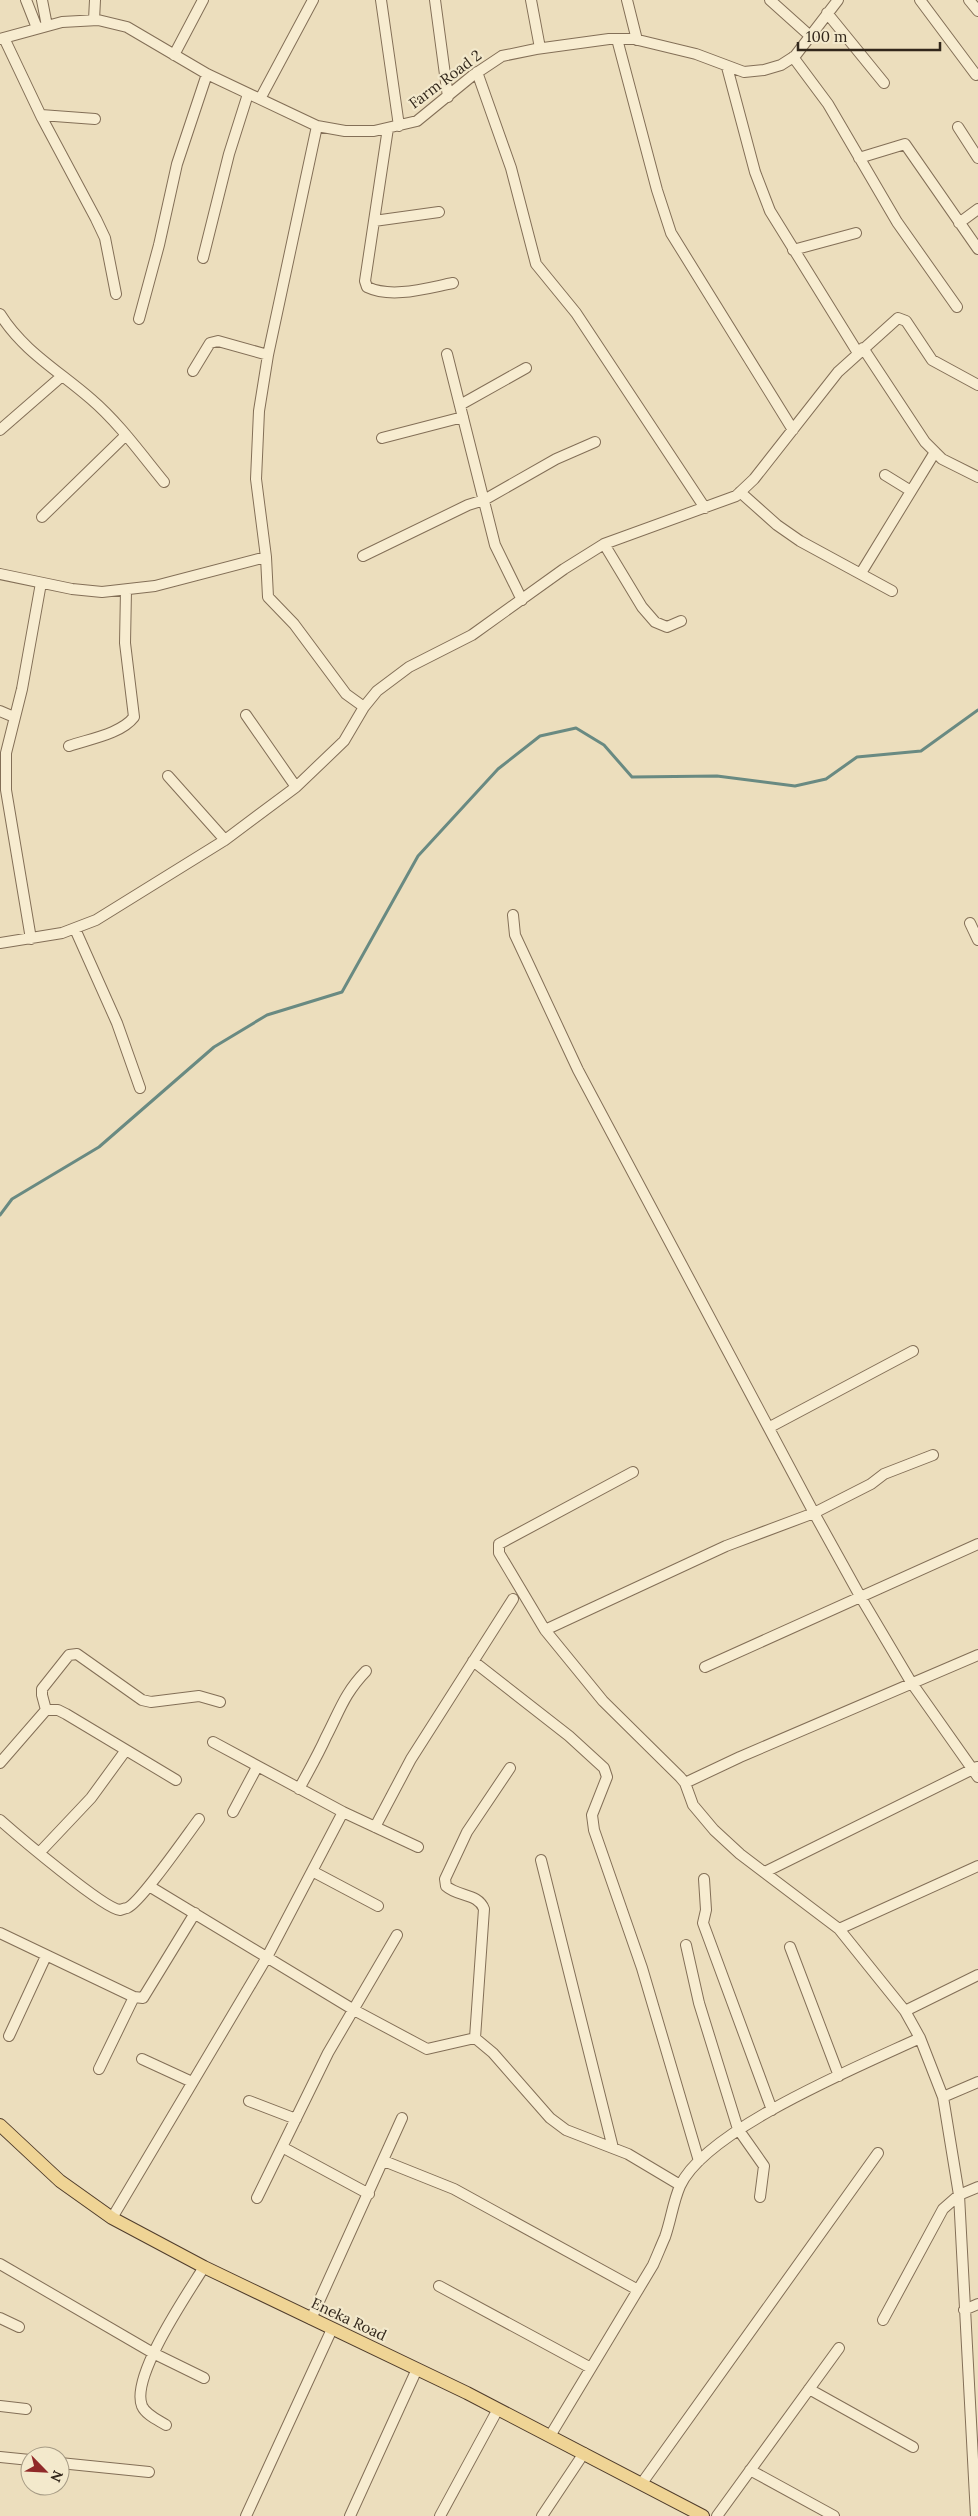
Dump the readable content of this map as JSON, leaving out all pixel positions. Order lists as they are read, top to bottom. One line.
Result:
{"streets":{"main road":["Eneka Road"],"street":["Farm Road 2"]},"scale_bar":"100 m","north":"bottom right"}
